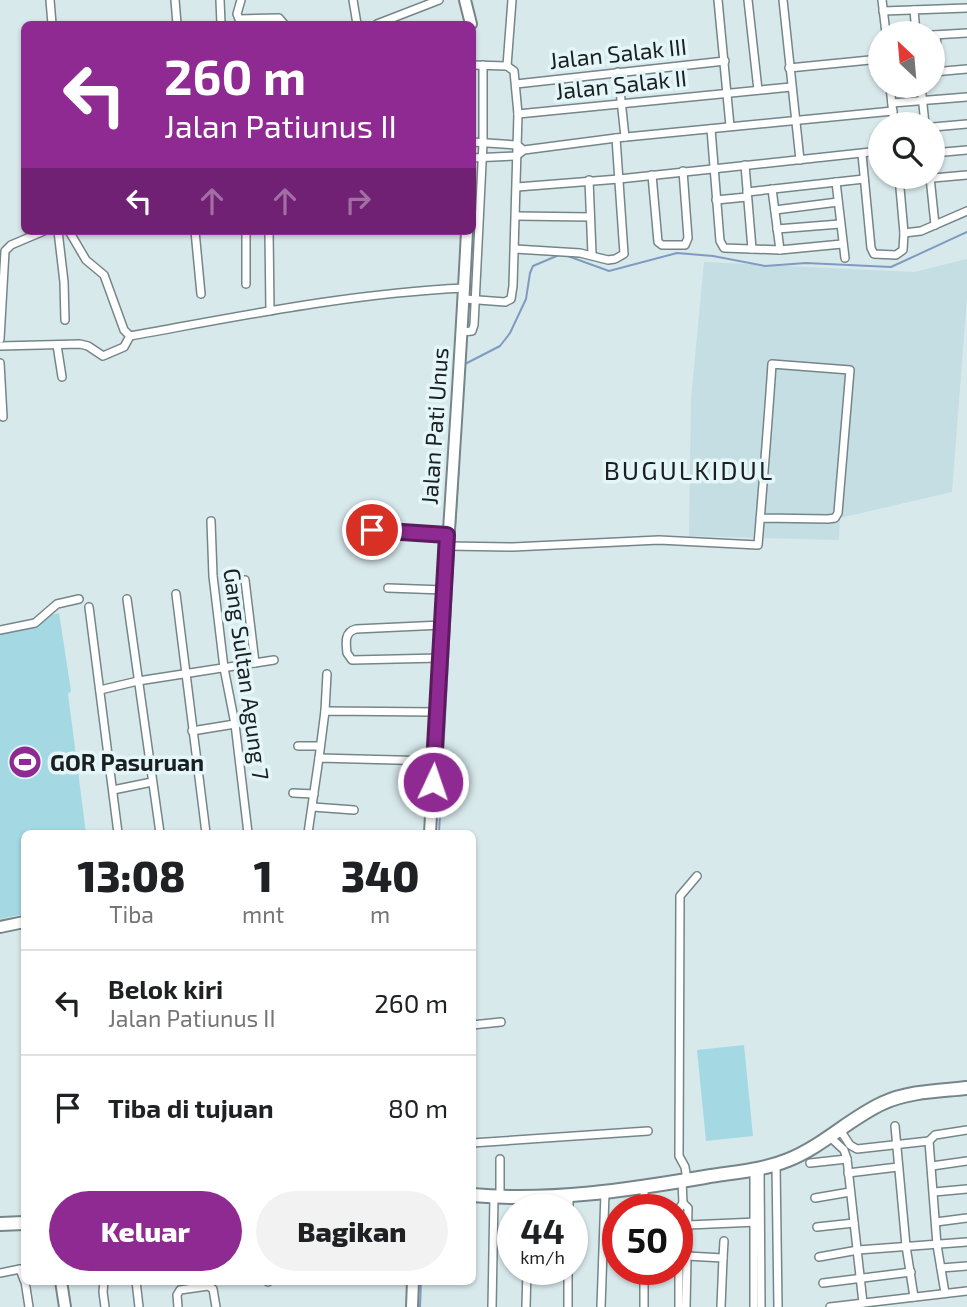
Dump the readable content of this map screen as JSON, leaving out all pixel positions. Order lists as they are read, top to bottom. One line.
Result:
{"streets":{"main road":["Jalan Pati Unus"],"street":["Jalan Salak III","Jalan Salak II","Gang Sultan Agung 7"]},"districts":["BUGULKIDUL"],"places":{"sports":["GOR Pasuruan"]},"north":"top left","page":{"turn":["260 m","Jalan Patiunus II"],"eta":["13:08","Tiba","1","mnt","340","m"],"list":[{"name":"Belok kiri","note":"Jalan Patiunus II","value":"260 m"},{"name":"Tiba di tujuan","value":"80 m"}],"buttons":["Keluar","Bagikan"],"speed":"44 km/h","limit":"50"}}
